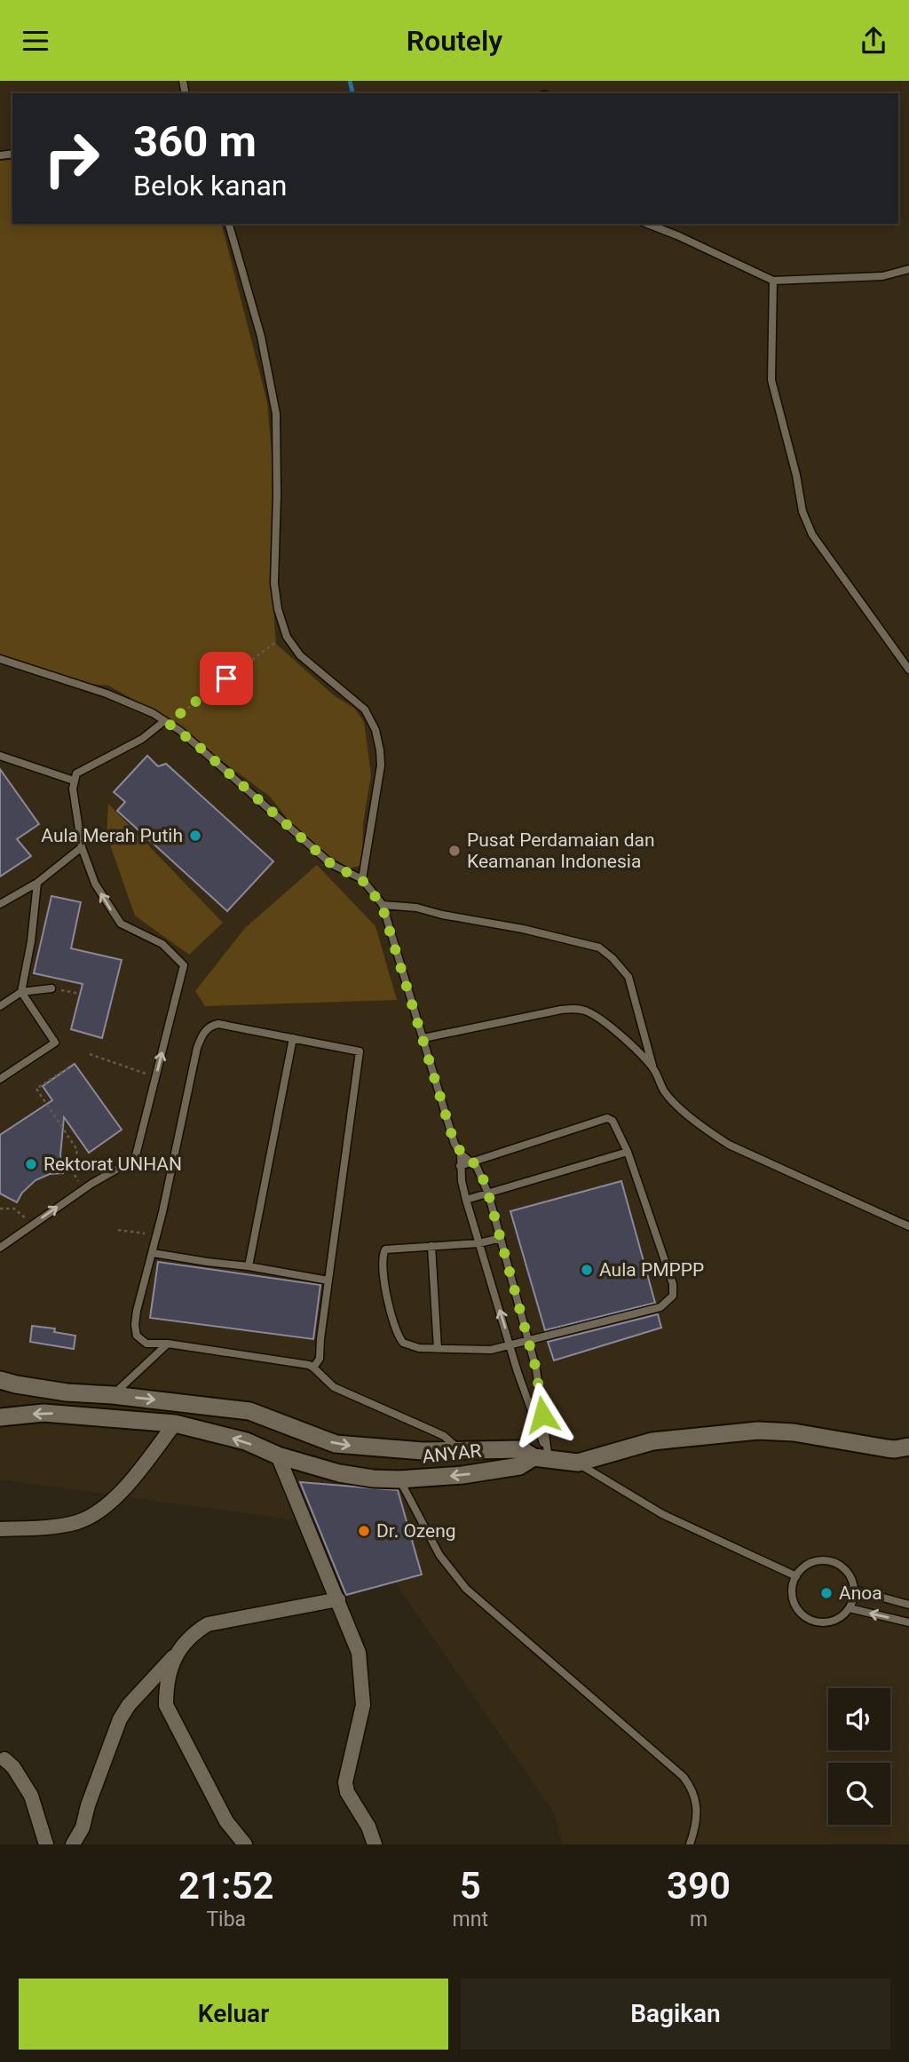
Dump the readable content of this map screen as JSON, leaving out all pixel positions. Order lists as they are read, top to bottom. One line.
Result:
{"streets":{"street":["ANYAR"]},"places":["Aula Merah Putih","Pusat Perdamaian dan Keamanan Indonesia","Rektorat UNHAN","Aula PMPPP","Dr. Ozeng","Anoa"],"page":{"header":"Routely","turn":["360 m","Belok kanan"],"eta":["21:52","Tiba","5","mnt","390","m"],"buttons":["Keluar","Bagikan"]}}
